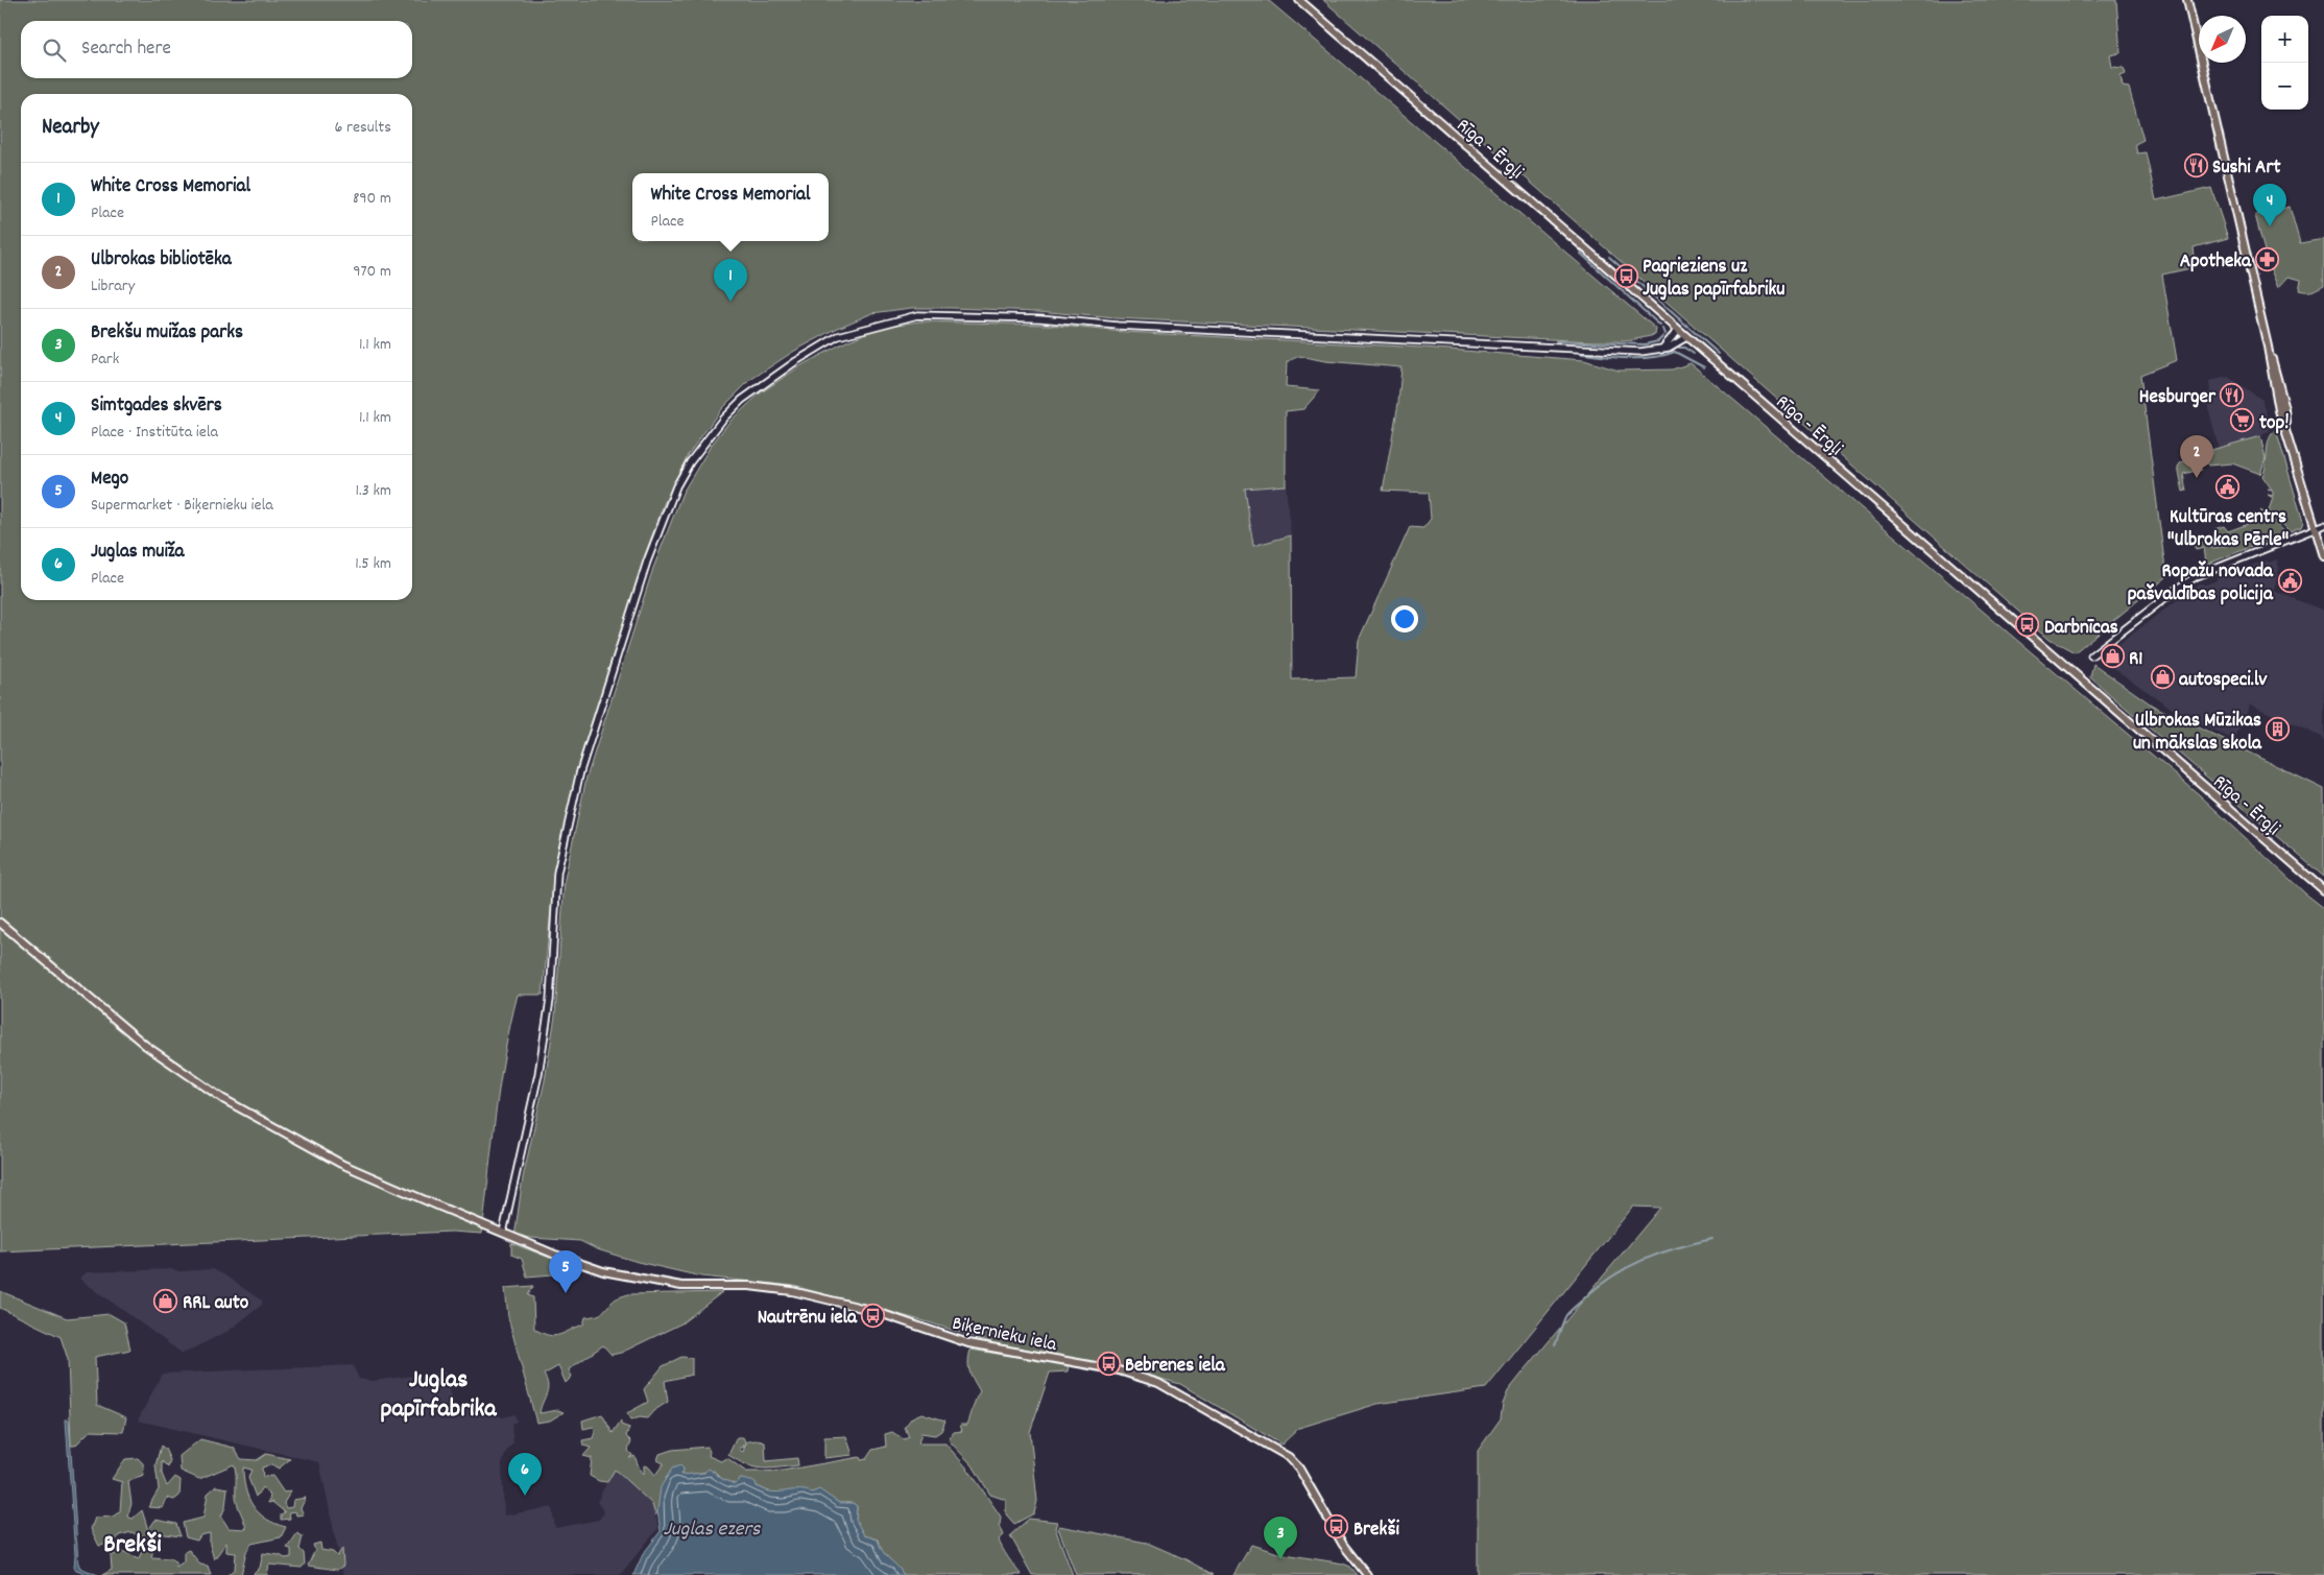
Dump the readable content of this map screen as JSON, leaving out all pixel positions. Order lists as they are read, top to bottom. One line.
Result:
{"streets":{"main road":["Rīga - Ērgļi","Biķernieku iela"]},"districts":["Juglas papīrfabrika","Brekši"],"water":["Juglas ezers"],"places":{"restaurant":["Sushi Art","Hesburger"],"pharmacy":["Apotheka"],"bus stop":["Pagrieziens uz Juglas papīrfabriku","Darbnīcas","Nautrēnu iela","Bebrenes iela","Brekši"],"supermarket":["top!"],"public building":["Kultūras centrs \"Ulbrokas Pērle\"","Ropažu novada pašvaldības policija"],"shop":["R1","autospeci.lv","RRL auto"],"building":["Ulbrokas Mūzikas un mākslas skola"]},"north":"bottom left","page":{"map_buttons":["+","−"],"search":"Search here","heading":["Nearby","6 results"],"list":[{"mark":"1","name":"White Cross Memorial","note":"Place","value":"890 m"},{"mark":"2","name":"Ulbrokas bibliotēka","note":"Library","value":"970 m"},{"mark":"3","name":"Brekšu muižas parks","note":"Park","value":"1.1 km"},{"mark":"4","name":"Simtgades skvērs","note":"Place · Institūta iela","value":"1.1 km"},{"mark":"5","name":"Mego","note":"Supermarket · Biķernieku iela","value":"1.3 km"},{"mark":"6","name":"Juglas muiža","note":"Place","value":"1.5 km"}],"popup":["White Cross Memorial","Place"],"pins":["4","1","2","5","6","3"]}}
